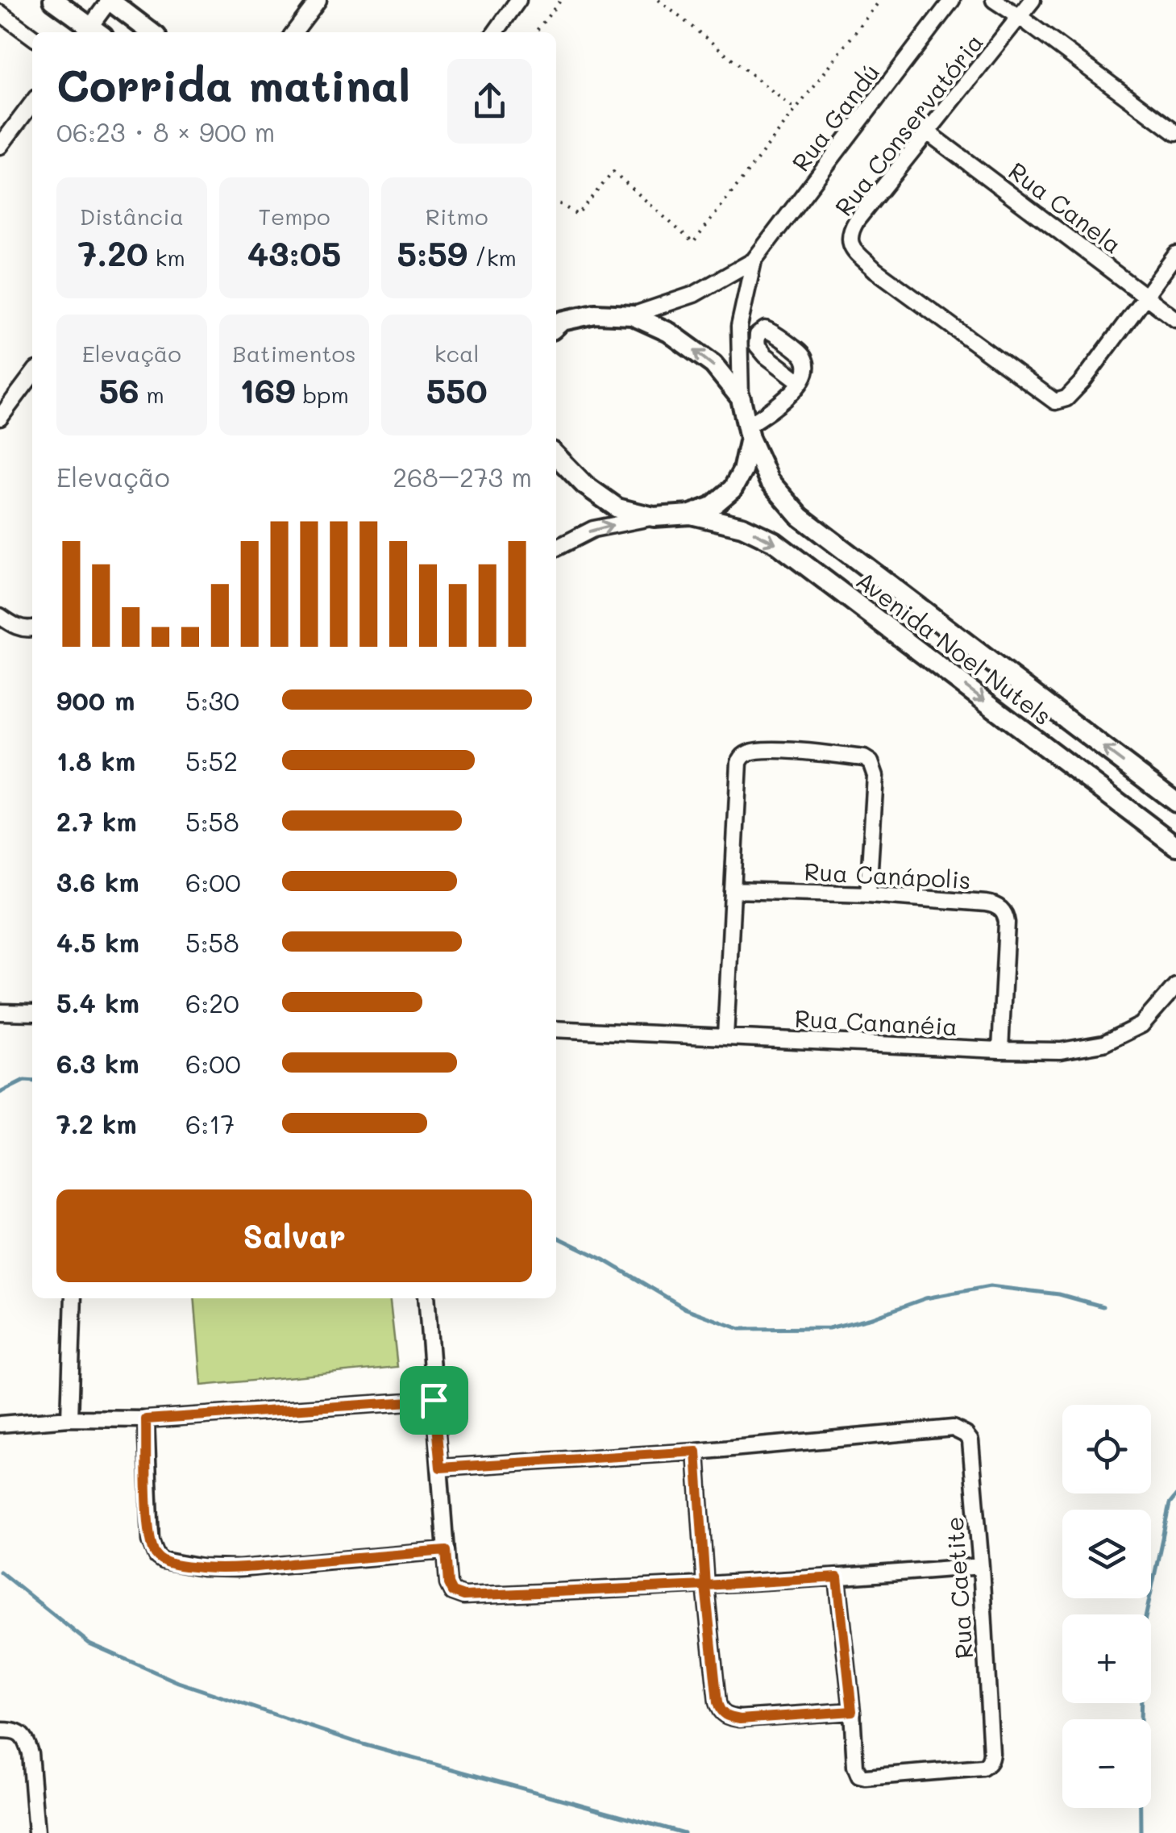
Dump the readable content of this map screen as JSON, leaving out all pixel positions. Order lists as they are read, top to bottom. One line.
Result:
{"streets":{"main road":["Avenida Noel Nutels"],"street":["Rua Gandú","Rua Conservatória","Rua Canela","Rua Canápolis","Rua Cananéia","Rua Caetite"]},"crossings":[["Rua Gandú","Avenida Noel Nutels"],["Rua Conservatória","Rua Canela"],["Rua Canápolis","Rua Cananéia"]],"page":{"heading":["Corrida matinal","06:23 · 8 × 900 m"],"stats":[["Distância","7.20 km"],["Tempo","43:05"],["Ritmo","5:59 /km"],["Elevação","56 m"],["Batimentos","169 bpm"],["kcal","550"]],"chart":["Elevação","268–273 m"],"list":[{"name":"900 m","note":"5:30"},{"name":"1.8 km","note":"5:52"},{"name":"2.7 km","note":"5:58"},{"name":"3.6 km","note":"6:00"},{"name":"4.5 km","note":"5:58"},{"name":"5.4 km","note":"6:20"},{"name":"6.3 km","note":"6:00"},{"name":"7.2 km","note":"6:17"}],"buttons":"Salvar","map_buttons":["+","−"]}}
